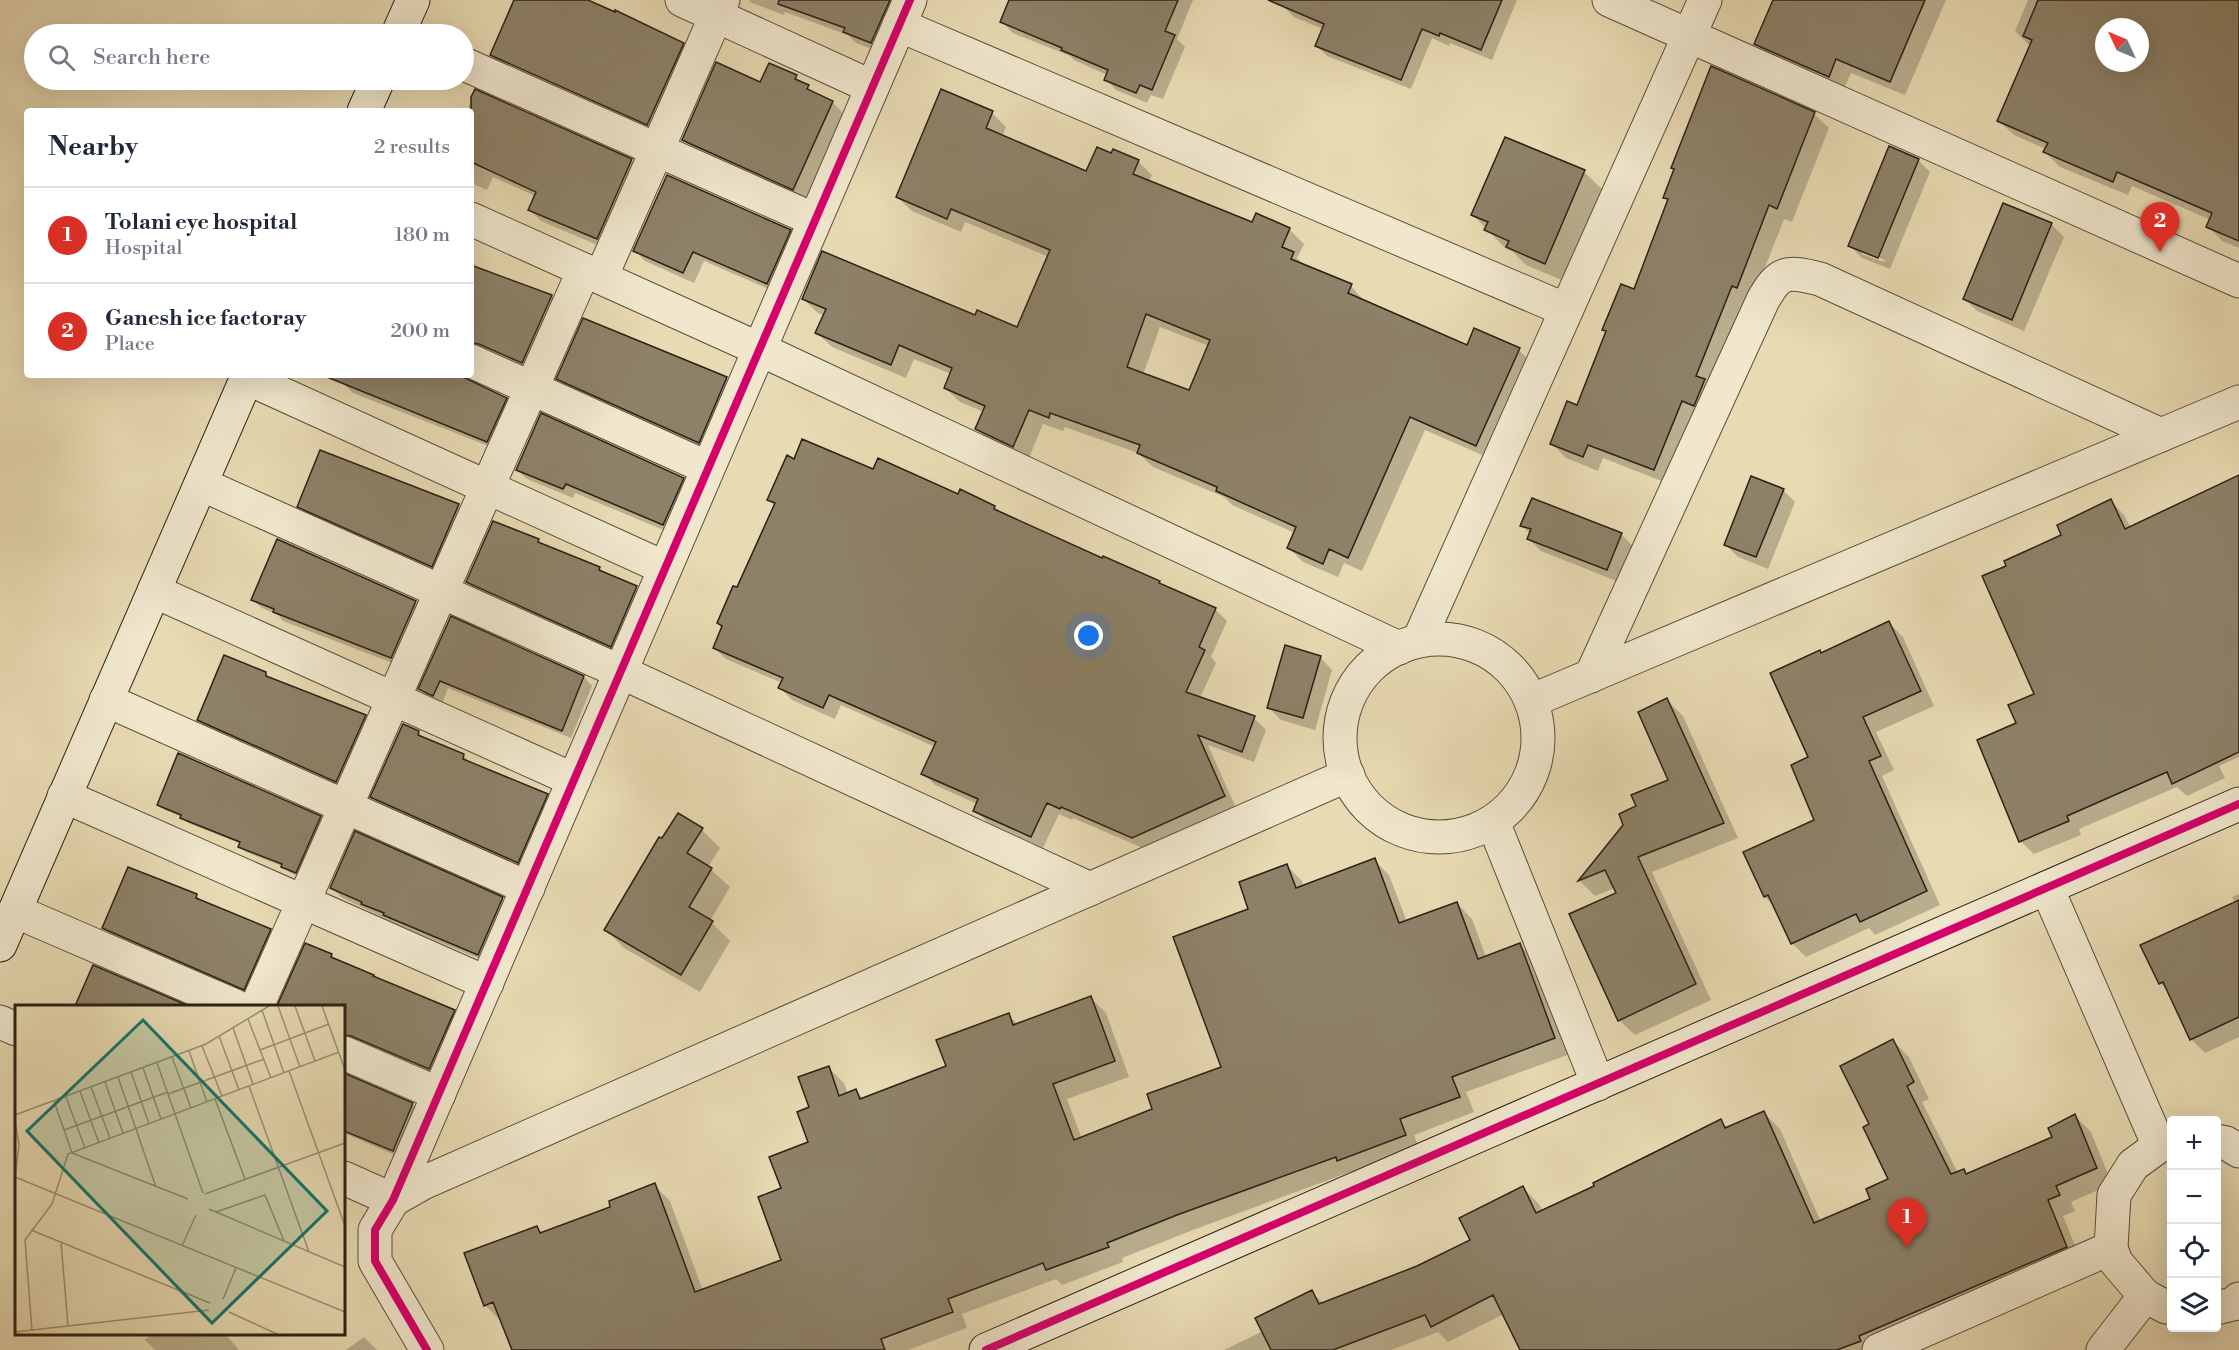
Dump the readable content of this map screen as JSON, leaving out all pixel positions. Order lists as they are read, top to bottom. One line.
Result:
{"north":"top left","page":{"search":"Search here","heading":["Nearby","2 results"],"list":[{"mark":"1","name":"Tolani eye hospital","note":"Hospital","value":"180 m"},{"mark":"2","name":"Ganesh ice factoray","note":"Place","value":"200 m"}],"pins":["2","1"],"map_buttons":["+","−"]}}
